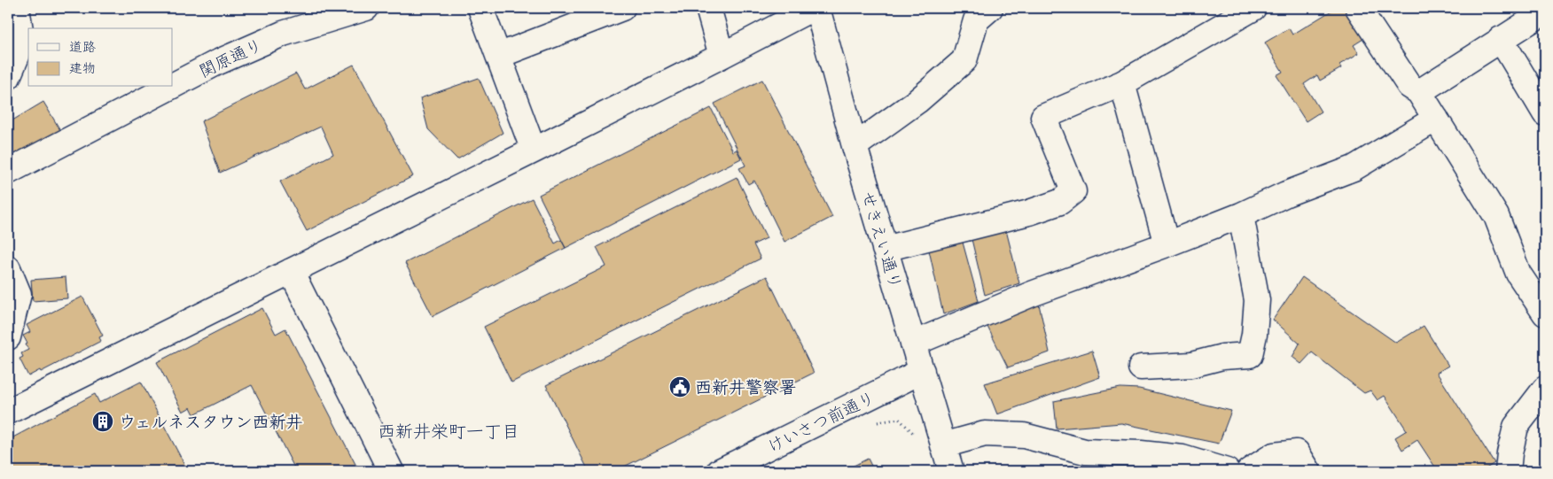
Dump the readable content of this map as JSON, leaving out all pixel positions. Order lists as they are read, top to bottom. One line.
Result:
{"streets":{"street":["関原通り","せきえい通り","けいさつ前通り"]},"crossings":[["せきえい通り","けいさつ前通り"]],"districts":["西新井栄町一丁目"],"places":{"public building":["西新井警察署"],"building":["ウェルネスタウン西新井"]},"legend":["道路","建物"]}
